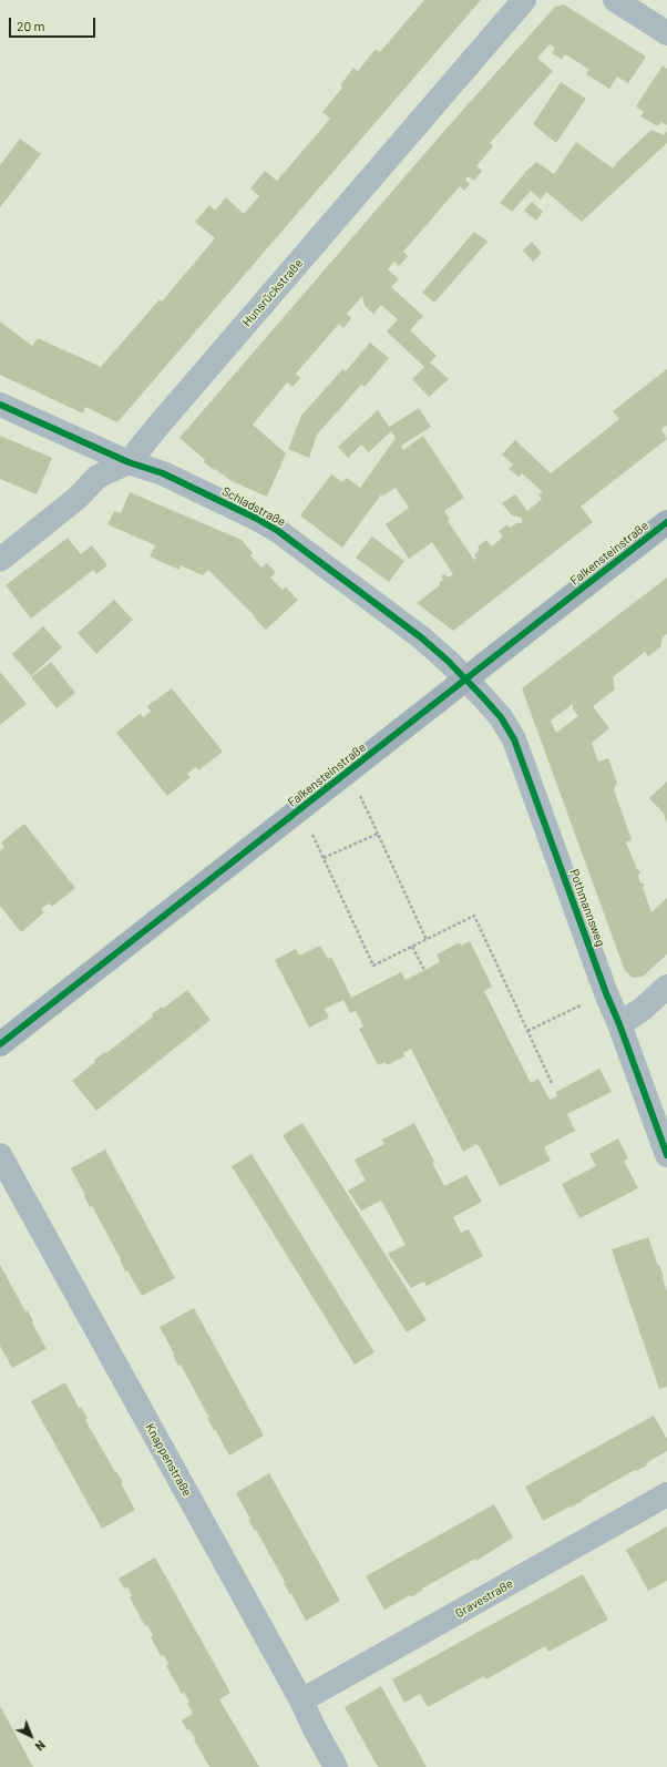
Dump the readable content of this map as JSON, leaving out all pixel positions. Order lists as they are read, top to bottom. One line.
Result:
{"streets":{"street":["Hunsrückstraße","Schladstraße","Falkensteinstraße","Pothmannsweg","Knappenstraße","Gravestraße"]},"crossings":[["Hunsrückstraße","Schladstraße"],["Schladstraße","Falkensteinstraße"],["Schladstraße","Pothmannsweg"],["Falkensteinstraße","Pothmannsweg"],["Knappenstraße","Gravestraße"]],"scale_bar":"20 m","north":"bottom right"}
